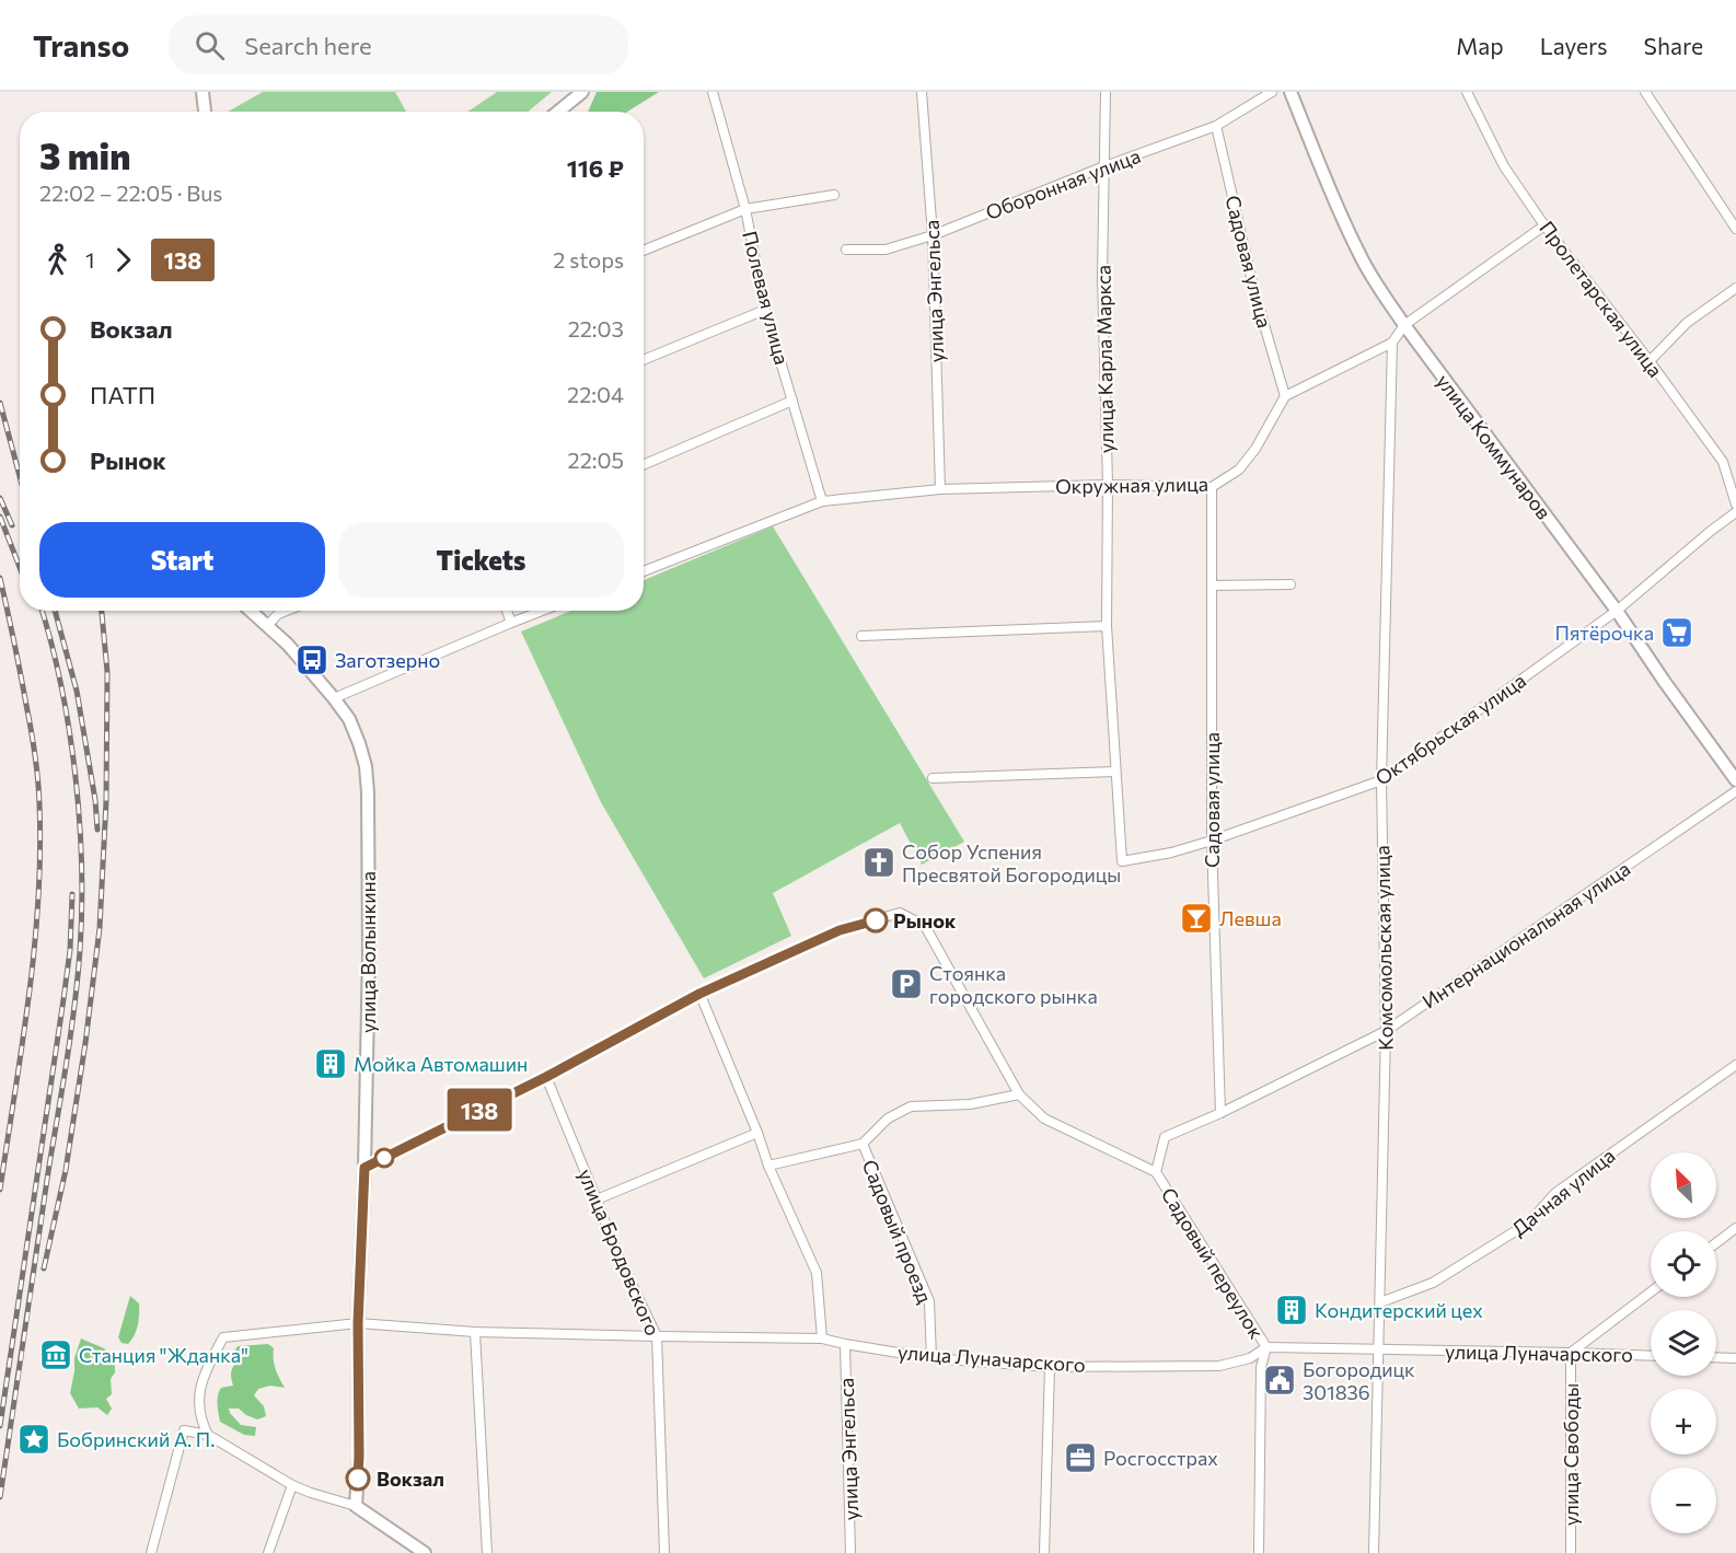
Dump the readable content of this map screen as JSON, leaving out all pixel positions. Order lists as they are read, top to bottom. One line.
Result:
{"streets":{"street":["Оборонная улица","Садовая улица","улица Энгельса","Полевая улица","Пролетарская улица","улица Карла Маркса","улица Коммунаров","Окружная улица","Октябрьская улица","Интернациональная улица","Комсомольская улица","улица Волынкина","Дачная улица","Садовый проезд","улица Бродовского","Садовый переулок","улица Луначарского","улица Свободы"]},"crossings":[["Оборонная улица","Садовая улица"],["Оборонная улица","улица Энгельса"],["Оборонная улица","улица Карла Маркса"],["Садовая улица","Окружная улица"],["Садовая улица","Октябрьская улица"],["Садовая улица","Интернациональная улица"],["улица Энгельса","Окружная улица"],["улица Энгельса","улица Луначарского"],["Полевая улица","Окружная улица"],["улица Карла Маркса","Окружная улица"],["улица Карла Маркса","Октябрьская улица"],["улица Коммунаров","Октябрьская улица"],["Октябрьская улица","Комсомольская улица"],["Интернациональная улица","Комсомольская улица"],["Интернациональная улица","Садовый переулок"],["Комсомольская улица","Дачная улица"],["Комсомольская улица","улица Луначарского"],["улица Волынкина","улица Луначарского"],["Садовый проезд","улица Луначарского"],["улица Бродовского","улица Луначарского"],["Садовый переулок","улица Луначарского"],["улица Луначарского","улица Свободы"]],"places":{"supermarket":["Пятёрочка"],"bus stop":["Заготзерно"],"church":["Собор Успения Пресвятой Богородицы"],"bar":["Левша"],"other":["Рынок","Вокзал"],"parking":["Cтоянка городского рынка"],"building":["Мойка Автомашин","Кондитерский цех"],"museum":["Станция \"Жданка\""],"public building":["Богородицк 301836"],"place":["Бобринский А. П."],"office":["Росгосстрах"]},"lines":["bus line 138"],"north":"top left","page":{"header":"Transo","search":"Search here","nav":["Map","Layers","Share"],"on_map":"138","heading":["3 min","22:02 – 22:05 · Bus","116 ₽"],"legs":["1","138","2 stops"],"list":[{"name":"Вокзал","value":"22:03"},{"name":"ПАТП","value":"22:04"},{"name":"Рынок","value":"22:05"}],"buttons":["Start","Tickets"],"map_buttons":["+","−"]}}
